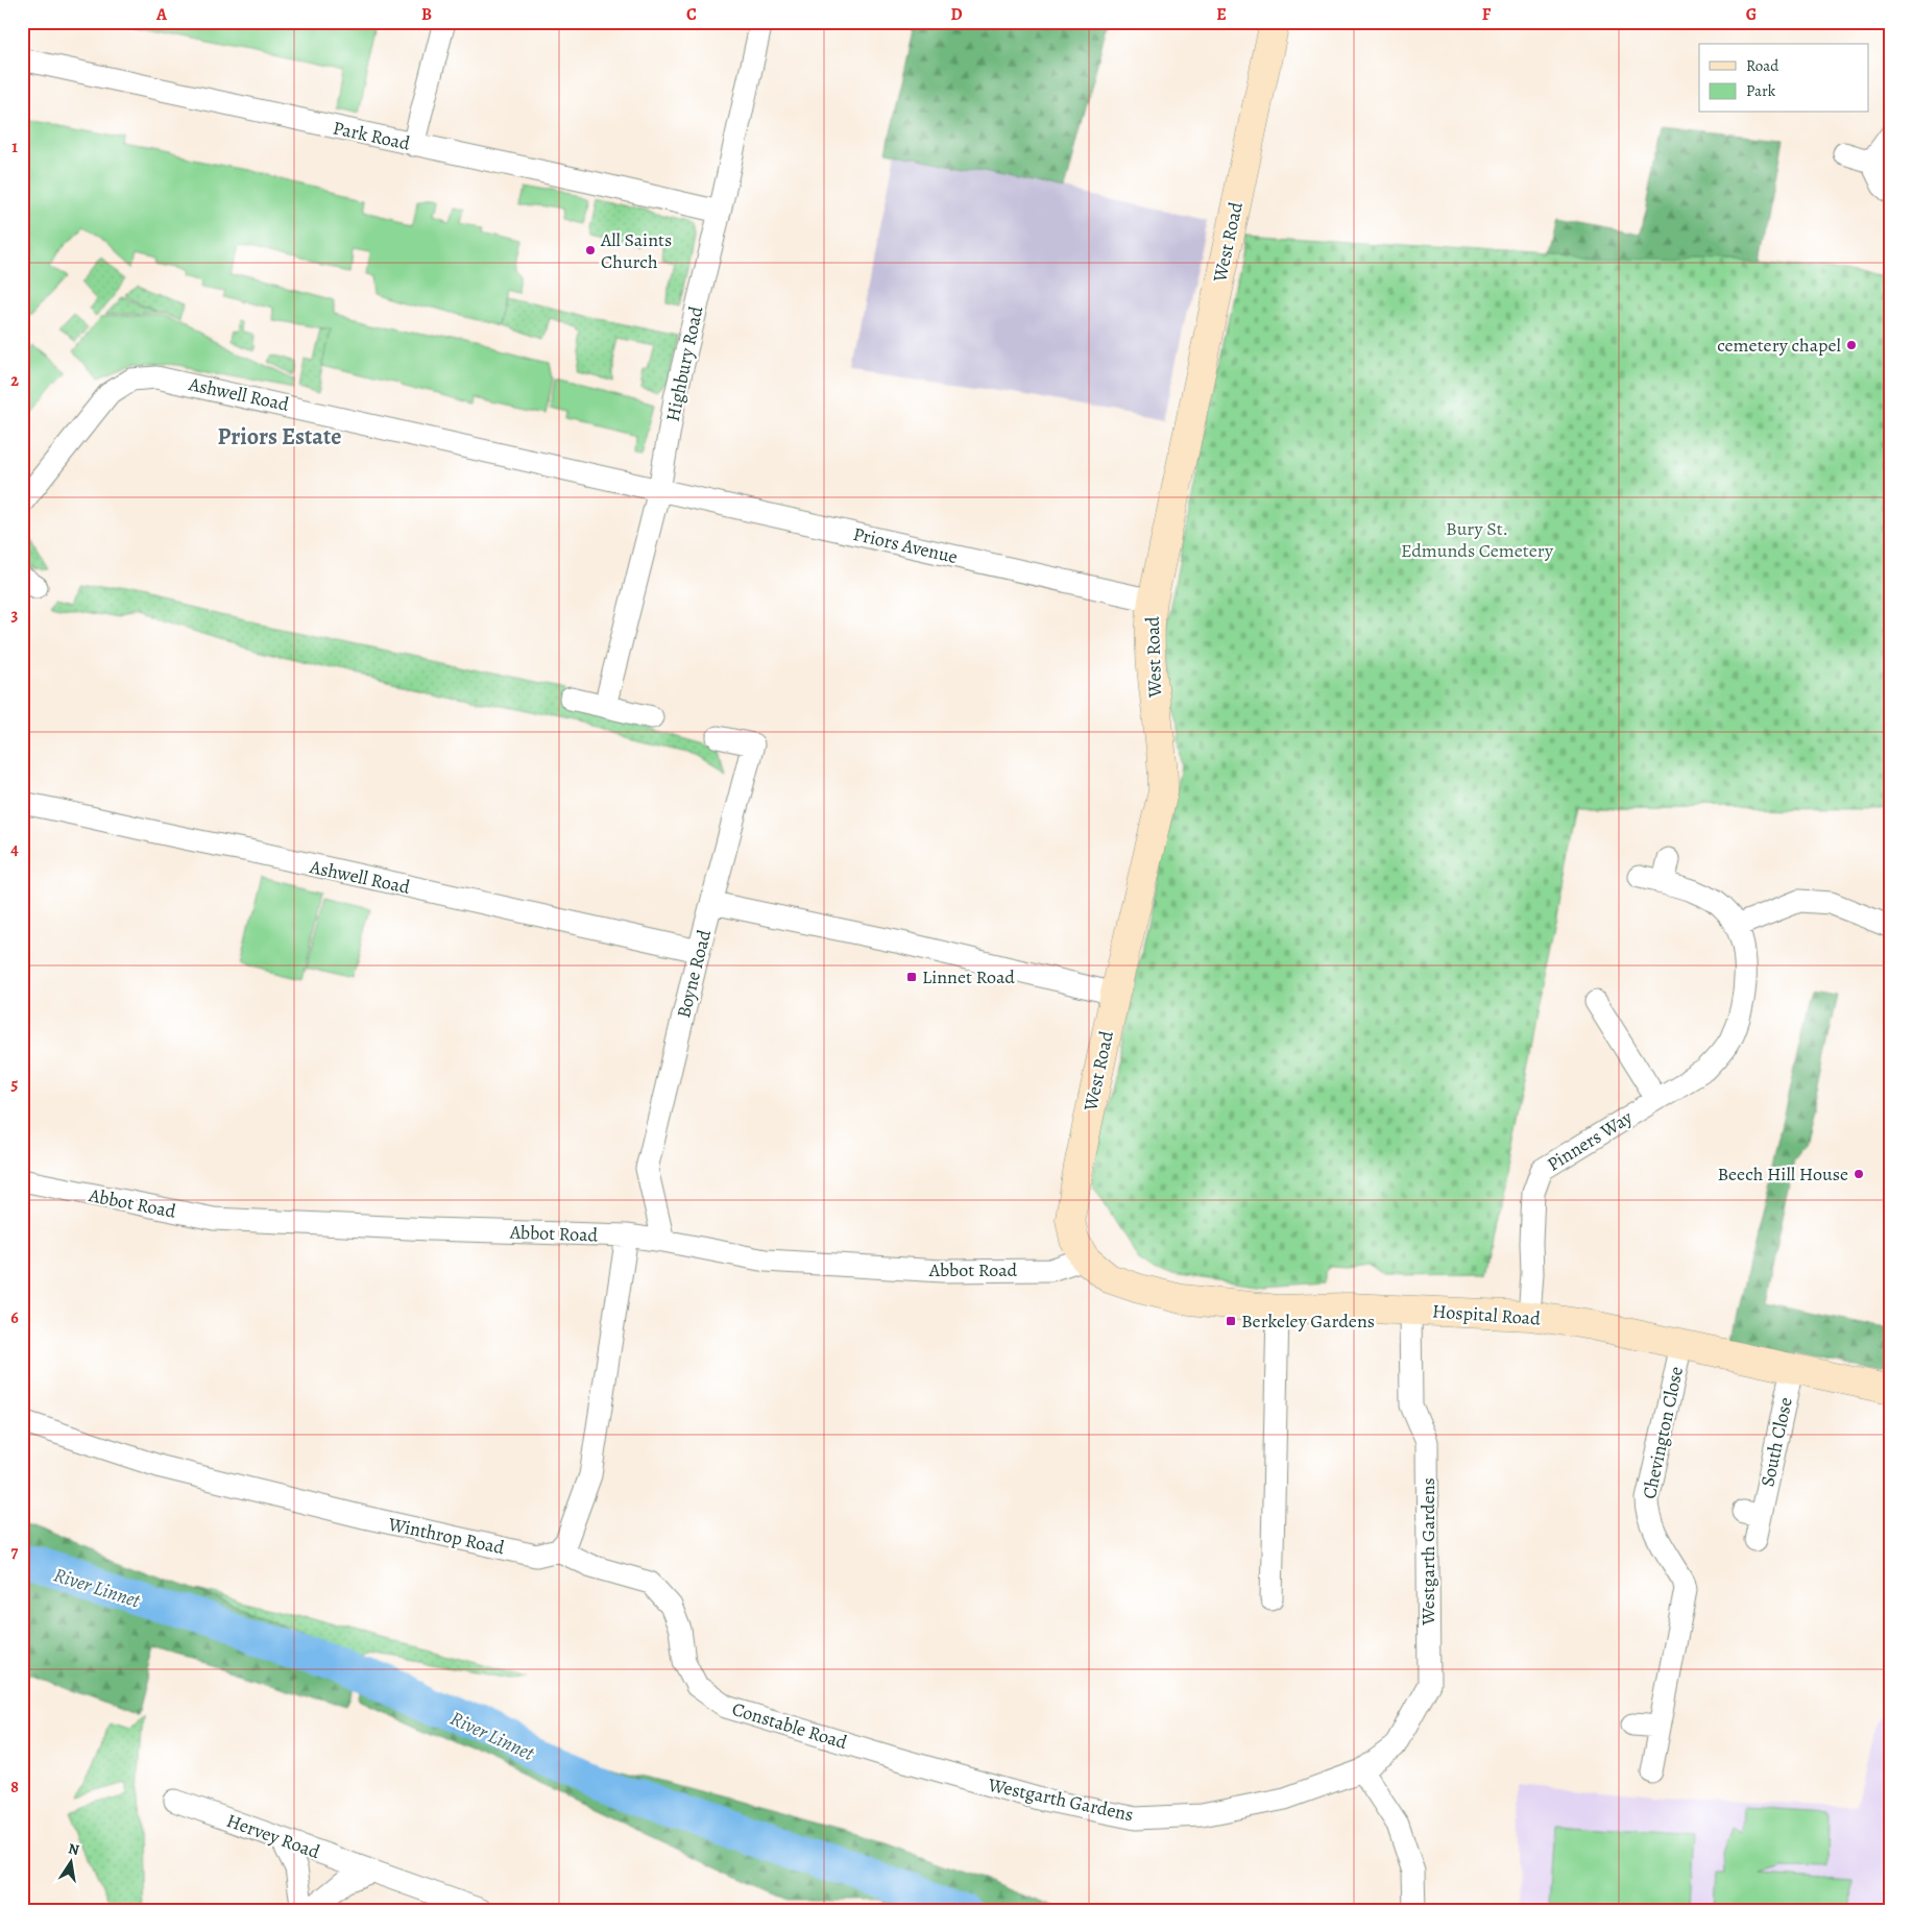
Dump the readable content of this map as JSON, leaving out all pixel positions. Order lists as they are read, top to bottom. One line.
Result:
{"streets":{"street":["Park Road","West Road","Highbury Road","Ashwell Road","Priors Avenue","Boyne Road","Pinners Way","Abbot Road","Hospital Road","Chevington Close","South Close","Winthrop Road","Westgarth Gardens","Constable Road","Hervey Road"]},"crossings":[["Park Road","Highbury Road"],["West Road","Priors Avenue"],["West Road","Abbot Road"],["West Road","Hospital Road"],["Highbury Road","Ashwell Road"],["Highbury Road","Priors Avenue"],["Ashwell Road","Priors Avenue"],["Ashwell Road","Boyne Road"],["Boyne Road","Abbot Road"],["Pinners Way","Hospital Road"],["Abbot Road","Hospital Road"],["Hospital Road","Chevington Close"],["Hospital Road","South Close"],["Hospital Road","Westgarth Gardens"],["Winthrop Road","Constable Road"],["Westgarth Gardens","Constable Road"]],"districts":["Priors Estate"],"water":["River Linnet"],"parks":["Bury St. Edmunds Cemetery"],"places":{"other":["All Saints Church","cemetery chapel","Beech Hill House"],"transit":["Linnet Road","Berkeley Gardens"]},"legend":["Road","Park"],"north":"top","grid":{"columns":["A","B","C","D","E","F","G"],"rows":["1","2","3","4","5","6","7","8"]}}
